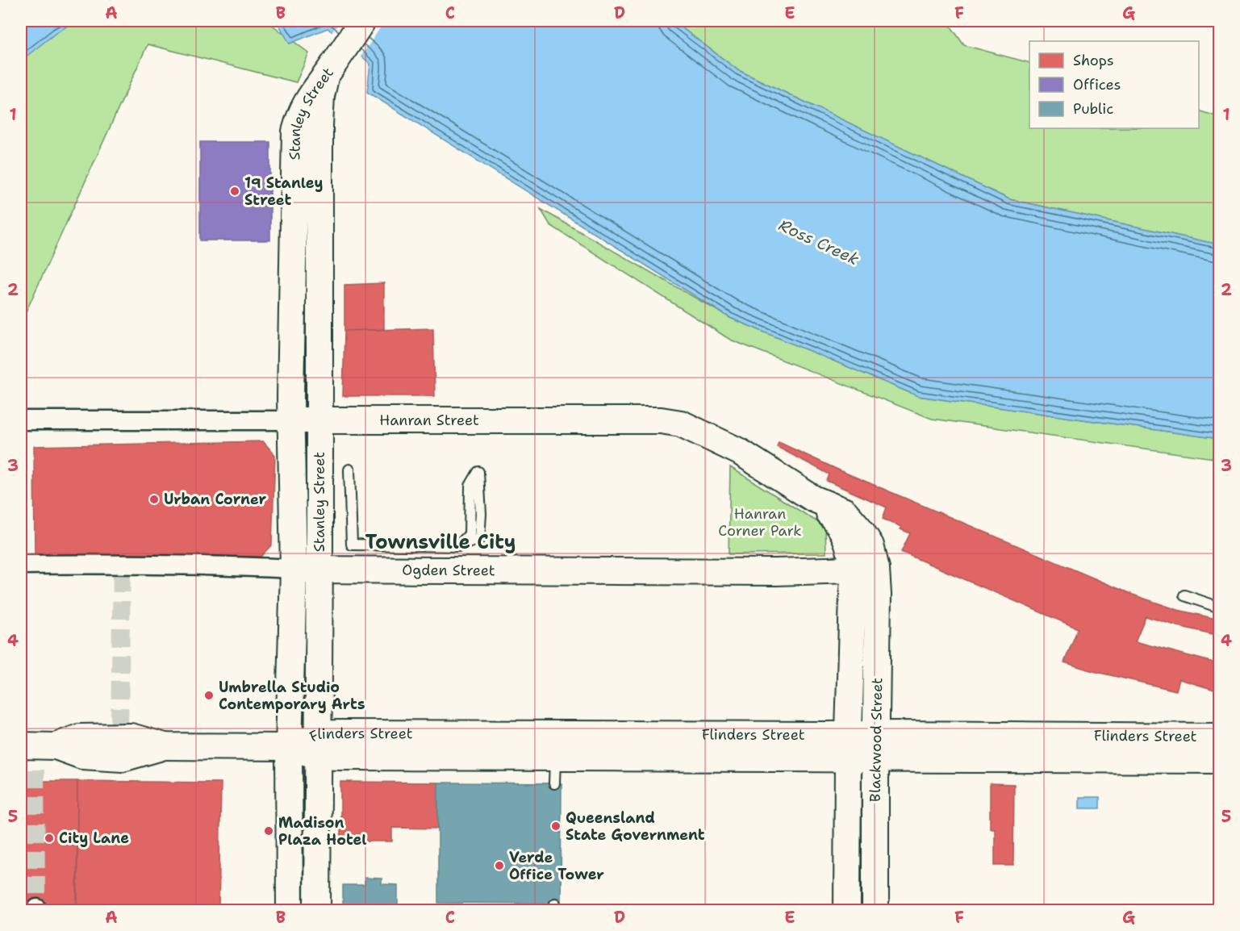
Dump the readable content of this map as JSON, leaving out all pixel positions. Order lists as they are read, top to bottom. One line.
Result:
{"streets":{"main road":["Stanley Street","Hanran Street","Ogden Street","Flinders Street","Blackwood Street"]},"crossings":[["Stanley Street","Hanran Street"],["Stanley Street","Ogden Street"],["Stanley Street","Flinders Street"],["Hanran Street","Ogden Street"],["Hanran Street","Blackwood Street"],["Ogden Street","Blackwood Street"],["Flinders Street","Blackwood Street"]],"districts":["Townsville City"],"water":["Ross Creek"],"parks":["Hanran Corner Park"],"places":["19 Stanley Street","Urban Corner","Umbrella Studio Contemporary Arts","Queensland State Government","Madison Plaza Hotel","City Lane","Verde Office Tower"],"legend":["Shops","Offices","Public"],"grid":{"columns":["A","B","C","D","E","F","G"],"rows":["1","2","3","4","5"]}}
